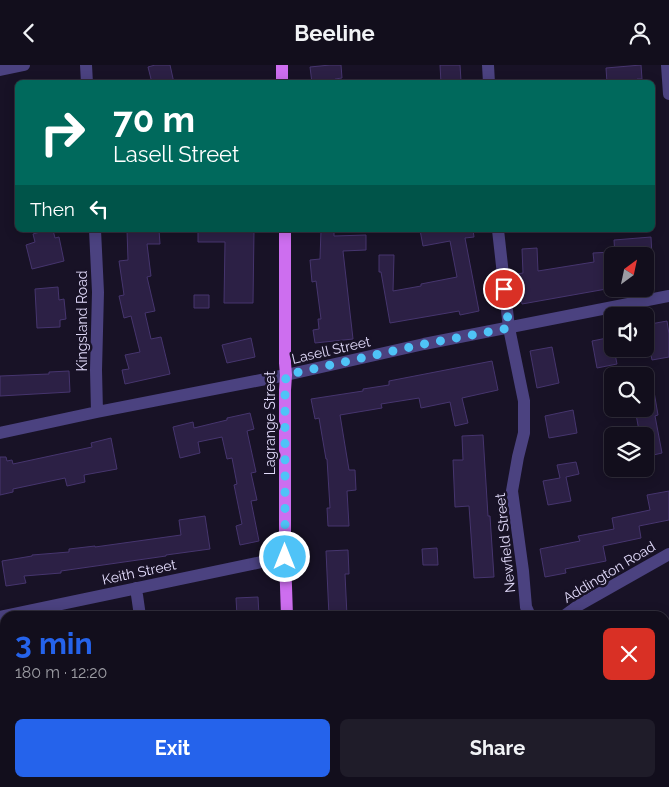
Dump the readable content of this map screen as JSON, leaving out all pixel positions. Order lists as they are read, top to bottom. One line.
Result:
{"streets":{"main road":["Lagrange Street"],"street":["Kingsland Road","Lasell Street","Newfield Street","Keith Street","Addington Road"]},"crossings":[["Kingsland Road","Lasell Street"],["Lasell Street","Lagrange Street"],["Lasell Street","Newfield Street"],["Lagrange Street","Keith Street"]],"north":"top right","page":{"header":"Beeline","turn":["70 m","Lasell Street"],"then":"Then","heading":["3 min","180 m · 12:20"],"buttons":["Exit","Share"]}}
